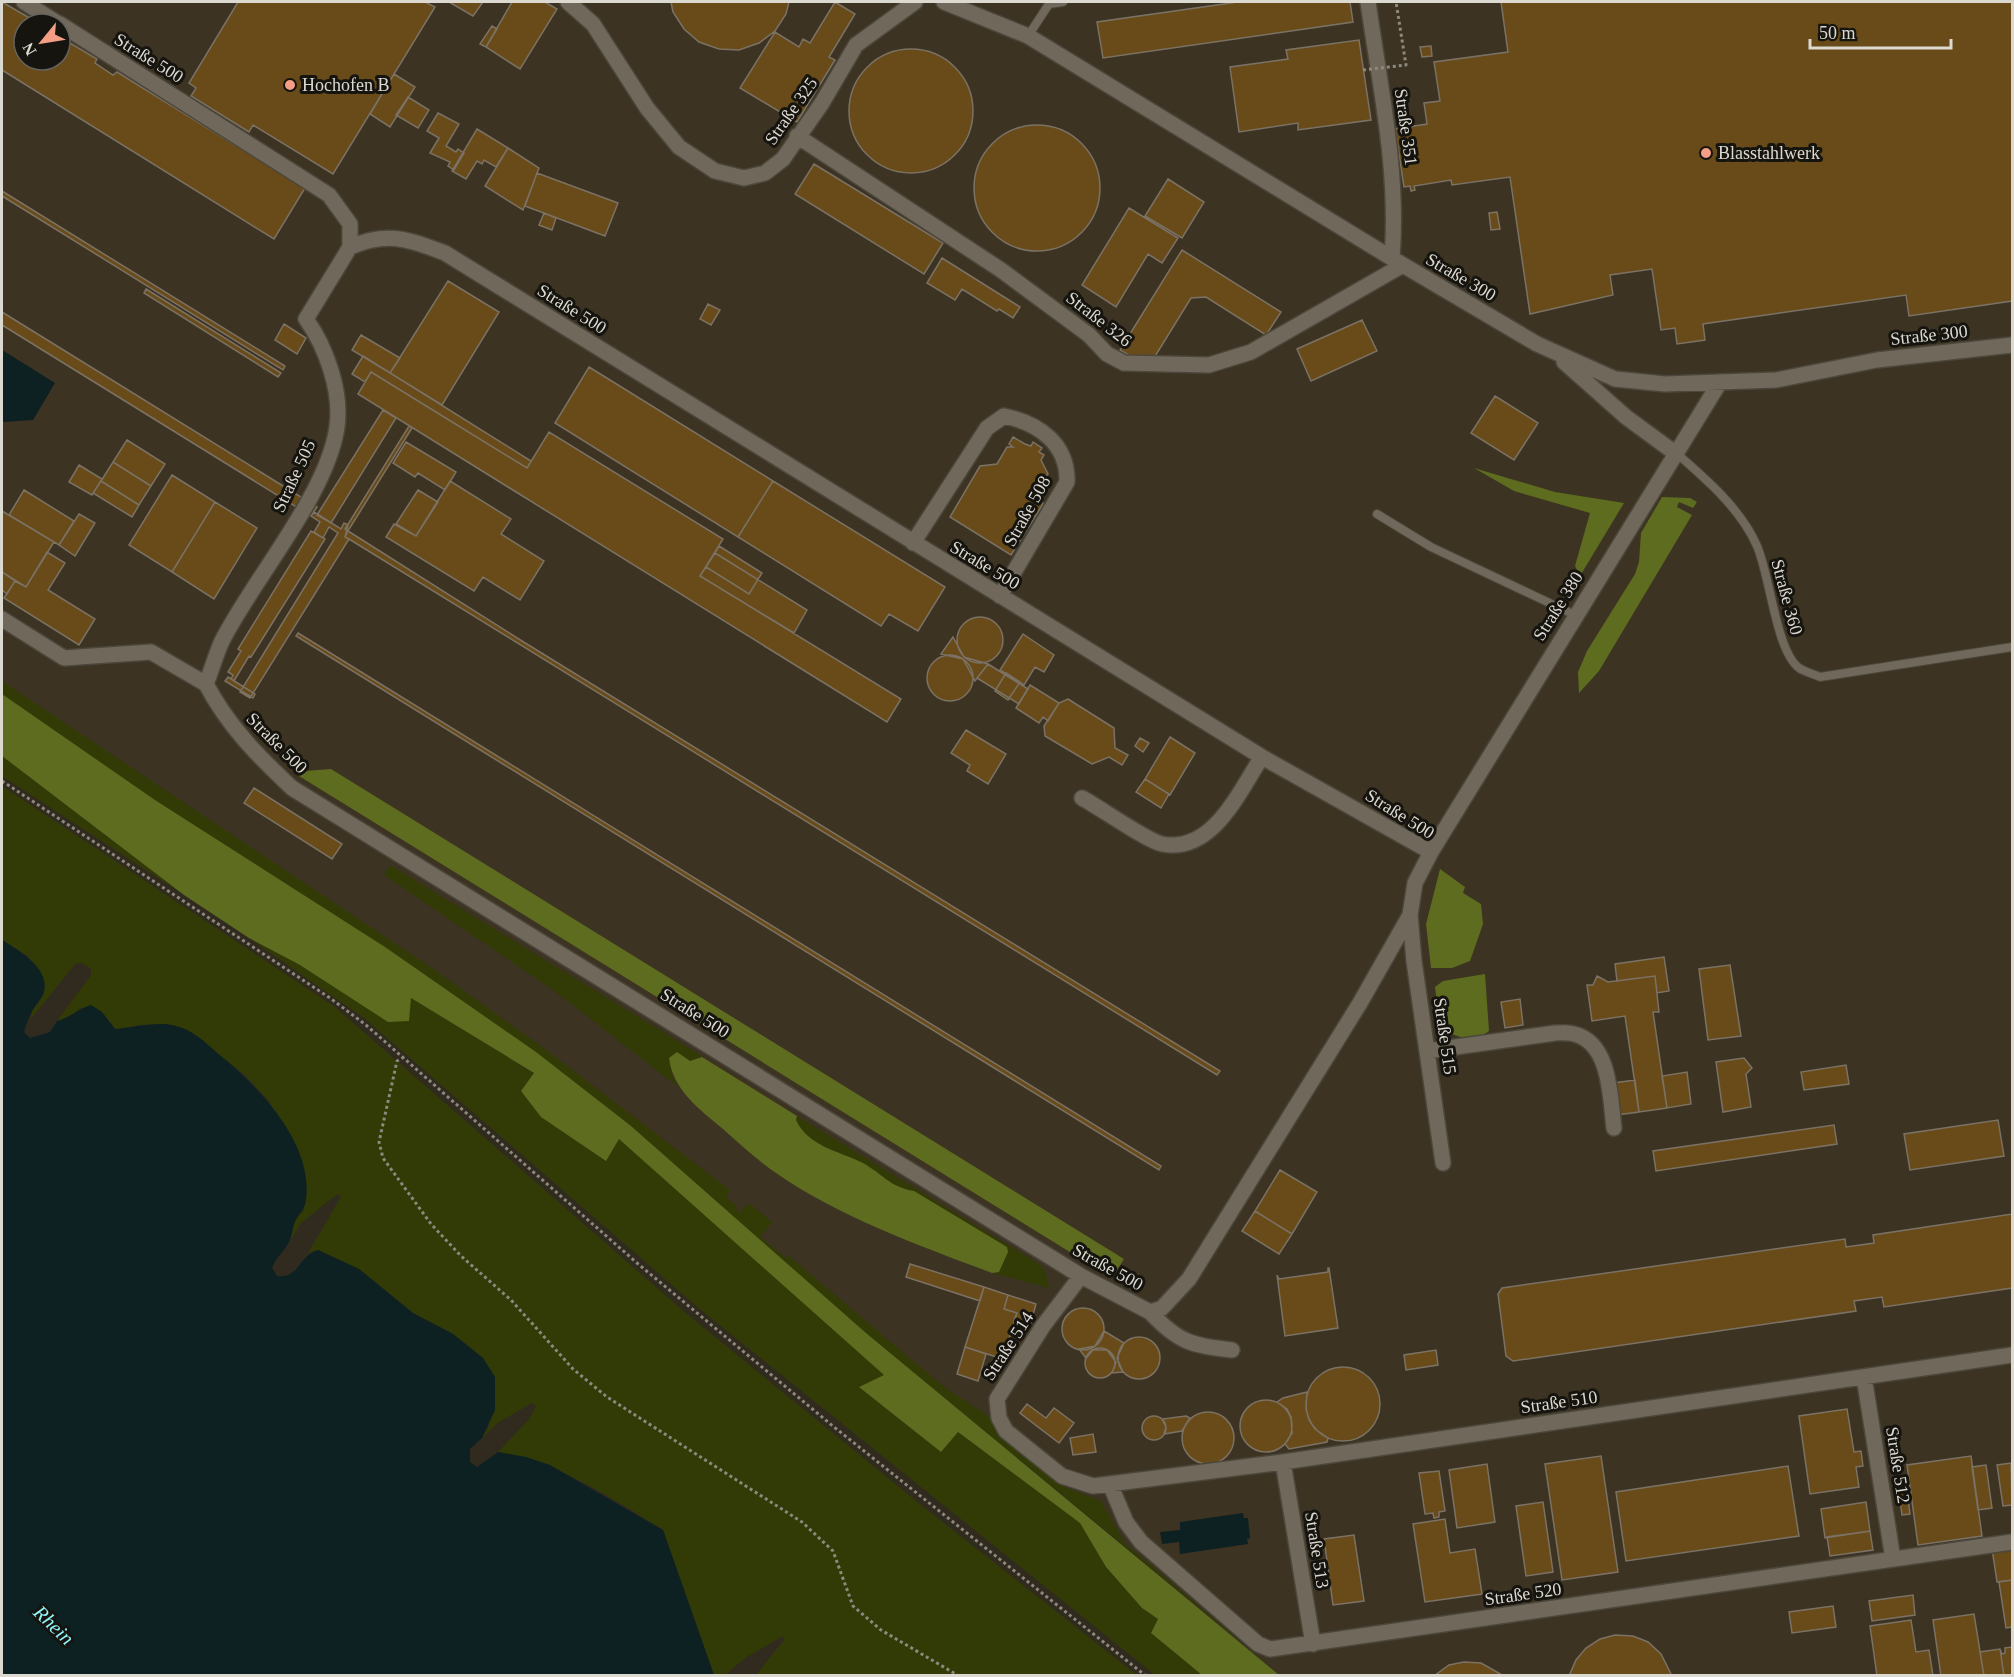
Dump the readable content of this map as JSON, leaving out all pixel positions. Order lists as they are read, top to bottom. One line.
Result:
{"streets":{"street":["Straße 500","Straße 325","Straße 351","Straße 300","Straße 326","Straße 505","Straße 508","Straße 380","Straße 515","Straße 514","Straße 510","Straße 512","Straße 513","Straße 520"],"lane":["Straße 360"]},"crossings":[["Straße 500","Straße 505"],["Straße 500","Straße 508"],["Straße 500","Straße 380"],["Straße 500","Straße 515"],["Straße 500","Straße 514"],["Straße 325","Straße 326"],["Straße 351","Straße 300"],["Straße 351","Straße 326"],["Straße 300","Straße 326"],["Straße 300","Straße 380"],["Straße 360","Straße 380"],["Straße 514","Straße 510"],["Straße 514","Straße 520"],["Straße 510","Straße 512"],["Straße 510","Straße 513"],["Straße 510","Straße 520"],["Straße 512","Straße 520"],["Straße 513","Straße 520"]],"water":["Rhein"],"places":["Hochofen B","Blasstahlwerk"],"scale_bar":"50 m","north":"bottom left"}
